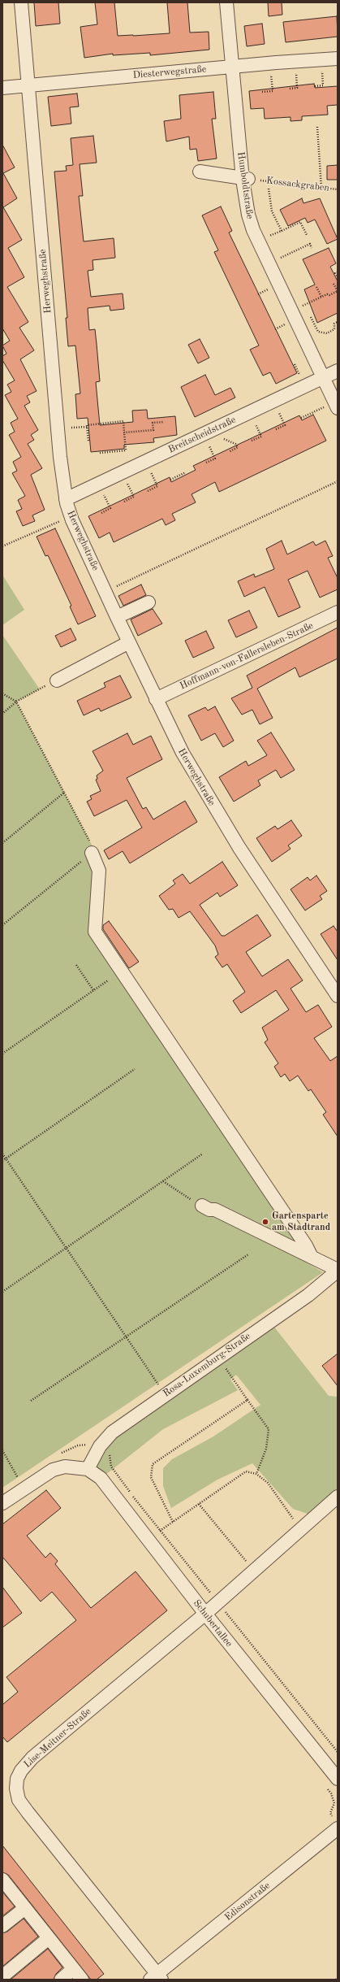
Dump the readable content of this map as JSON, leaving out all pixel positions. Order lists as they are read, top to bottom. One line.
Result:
{"streets":{"street":["Diesterwegstraße","Humboldtstraße","Herweghstraße","Breitscheidstraße","Hoffmann-von-Fallersleben-Straße","Rosa-Luxemburg-Straße","Schubertallee","Lise-Meitner-Straße","Edisonstraße"],"path":["Kossackgraben"]},"crossings":[["Diesterwegstraße","Humboldtstraße"],["Diesterwegstraße","Herweghstraße"],["Kossackgraben","Humboldtstraße"],["Humboldtstraße","Breitscheidstraße"],["Herweghstraße","Breitscheidstraße"],["Herweghstraße","Hoffmann-von-Fallersleben-Straße"],["Rosa-Luxemburg-Straße","Schubertallee"],["Schubertallee","Lise-Meitner-Straße"],["Lise-Meitner-Straße","Edisonstraße"]],"places":["Gartensparte am Stadtrand"]}
